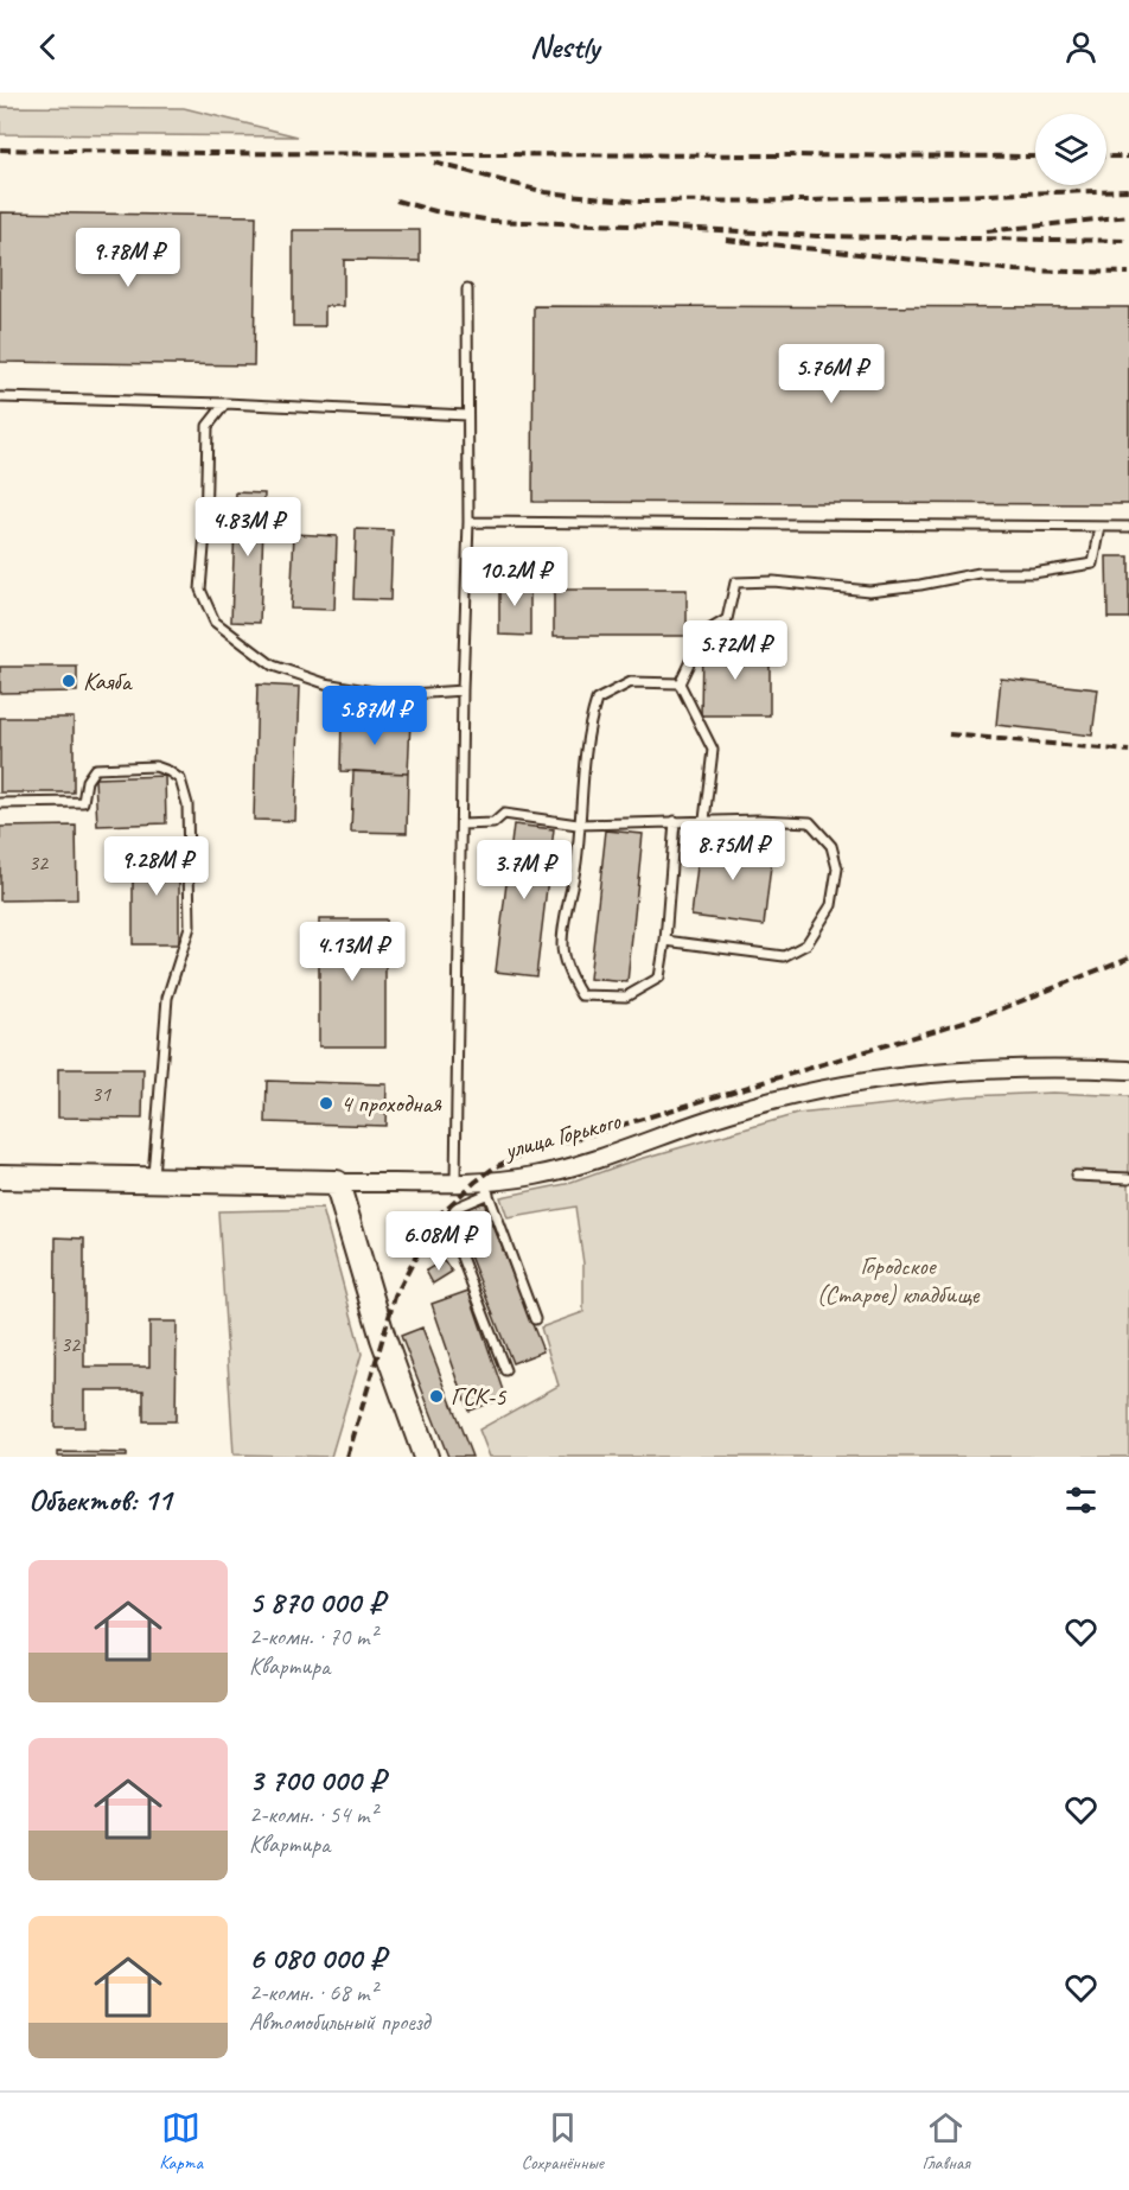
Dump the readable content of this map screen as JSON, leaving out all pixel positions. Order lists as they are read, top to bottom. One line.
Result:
{"streets":{"main road":["улица Горького"]},"parks":["Городское (Старое) кладбище"],"places":["Каяба","4 проходная","ГСК-5"],"house_numbers":["32","31","32"],"page":{"header":"Nestly","price":["9.78M ₽","5.76M ₽","4.83M ₽","10.2M ₽","5.72M ₽","5.87M ₽","8.75M ₽","9.28M ₽","3.7M ₽","4.13M ₽","6.08M ₽"],"heading":"Объектов: 11","list":[{"name":"5 870 000 ₽","note":"2-комн. · 70 m² · Квартира"},{"name":"3 700 000 ₽","note":"2-комн. · 54 m² · Квартира"},{"name":"6 080 000 ₽","note":"2-комн. · 68 m² · Автомобильный проезд"}],"tabs":["Карта","Сохранённые","Главная"]}}
